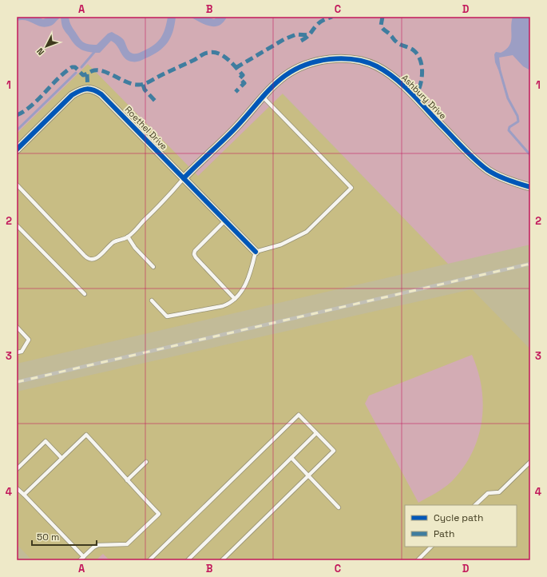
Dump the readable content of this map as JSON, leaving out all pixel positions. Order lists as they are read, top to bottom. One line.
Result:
{"streets":{"street":["Ashbury Drive","Roethel Drive"]},"crossings":[["Ashbury Drive","Roethel Drive"]],"legend":["Cycle path","Path"],"scale_bar":"50 m","north":"bottom left","grid":{"columns":["A","B","C","D"],"rows":["1","2","3","4"]}}
